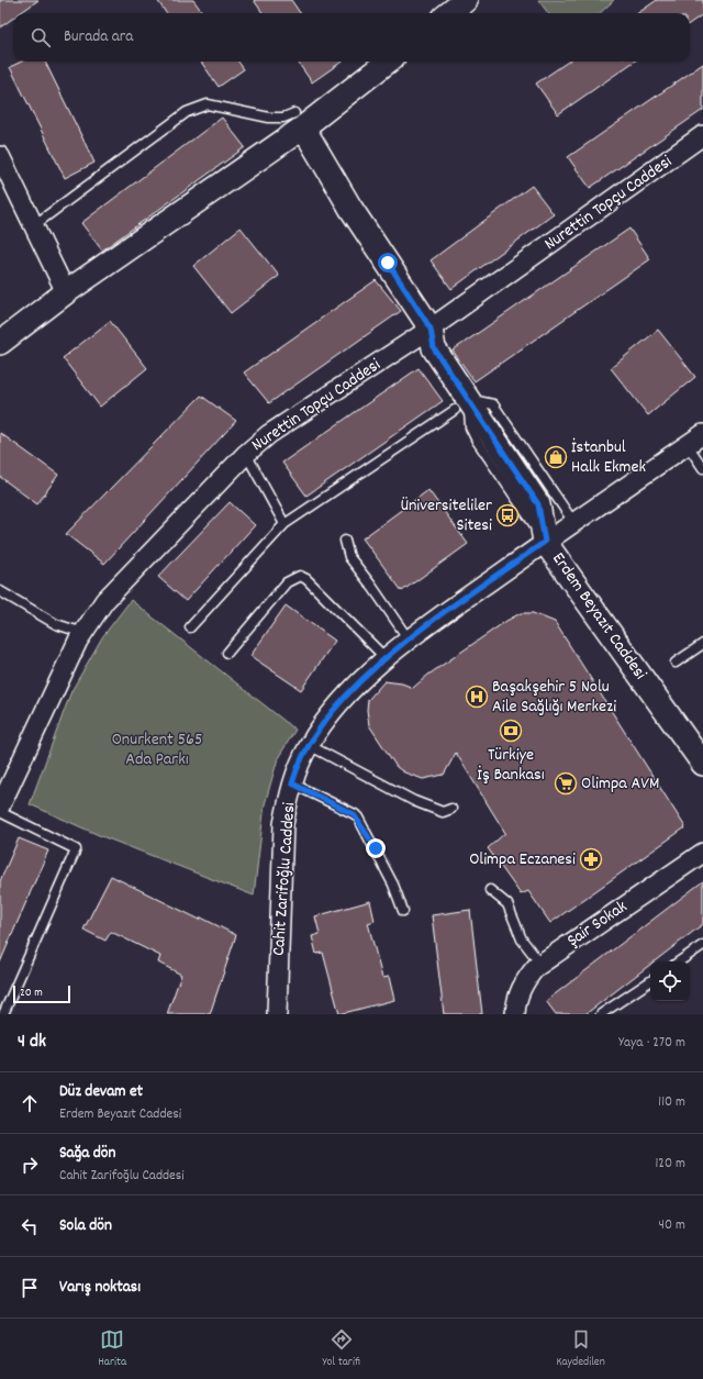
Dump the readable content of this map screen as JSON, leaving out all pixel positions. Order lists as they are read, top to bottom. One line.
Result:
{"streets":{"street":["Nurettin Topçu Caddesi","Erdem Beyazıt Caddesi","Cahit Zarifoğlu Caddesi","Şair Sokak"]},"crossings":[["Nurettin Topçu Caddesi","Erdem Beyazıt Caddesi"],["Erdem Beyazıt Caddesi","Cahit Zarifoğlu Caddesi"]],"parks":["Onurkent 565 Ada Parkı"],"places":{"shop":["İstanbul Halk Ekmek"],"bus stop":["Üniversiteliler Sitesi"],"hospital":["Başakşehir 5 Nolu Aile Sağlığı Merkezi"],"bank":["Türkiye İş Bankası"],"supermarket":["Olimpa AVM"],"pharmacy":["Olimpa Eczanesi"]},"scale_bar":"20 m","page":{"search":"Burada ara","scale":"20 m","heading":["4 dk","Yaya · 270 m"],"list":[["Düz devam et","Erdem Beyazıt Caddesi","110 m"],["Sağa dön","Cahit Zarifoğlu Caddesi","120 m"],["Sola dön","40 m"],"Varış noktası"],"nav":["Harita","Yol tarifi","Kaydedilen"]}}
